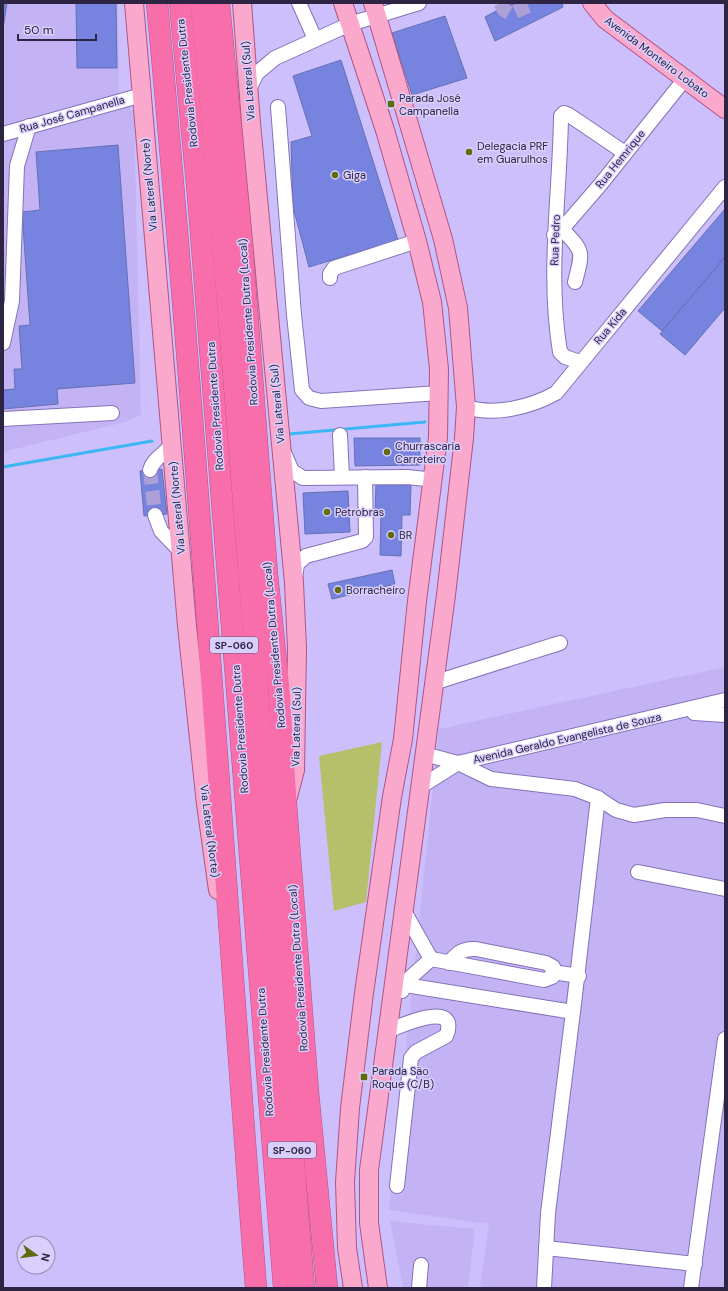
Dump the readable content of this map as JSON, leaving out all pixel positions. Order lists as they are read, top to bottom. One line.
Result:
{"streets":{"highway":["Rodovia Presidente Dutra","Rodovia Presidente Dutra (Local)","SP-060"],"main road":["Avenida Monteiro Lobato","Via Lateral (Sul)","Via Lateral (Norte)"],"street":["Rua José Campanella","Rua Hemrique","Rua Pedro","Rua Kida","Avenida Geraldo Evangelista de Souza"]},"crossings":[["Avenida Monteiro Lobato","Rua Hemrique"],["Via Lateral (Sul)","Rodovia Presidente Dutra (Local)"],["Rodovia Presidente Dutra","Via Lateral (Norte)"],["Rua José Campanella","Via Lateral (Norte)"],["Rua Hemrique","Rua Pedro"],["Rua Pedro","Rua Kida"]],"places":{"transit":["Parada José Campanella","Parada São Roque (C/B)"],"other":["Delegacia PRF em Guarulhos","Giga","Churrascaria Carreteiro","Petrobras","BR","Borracheiro"]},"scale_bar":"50 m","north":"right"}
